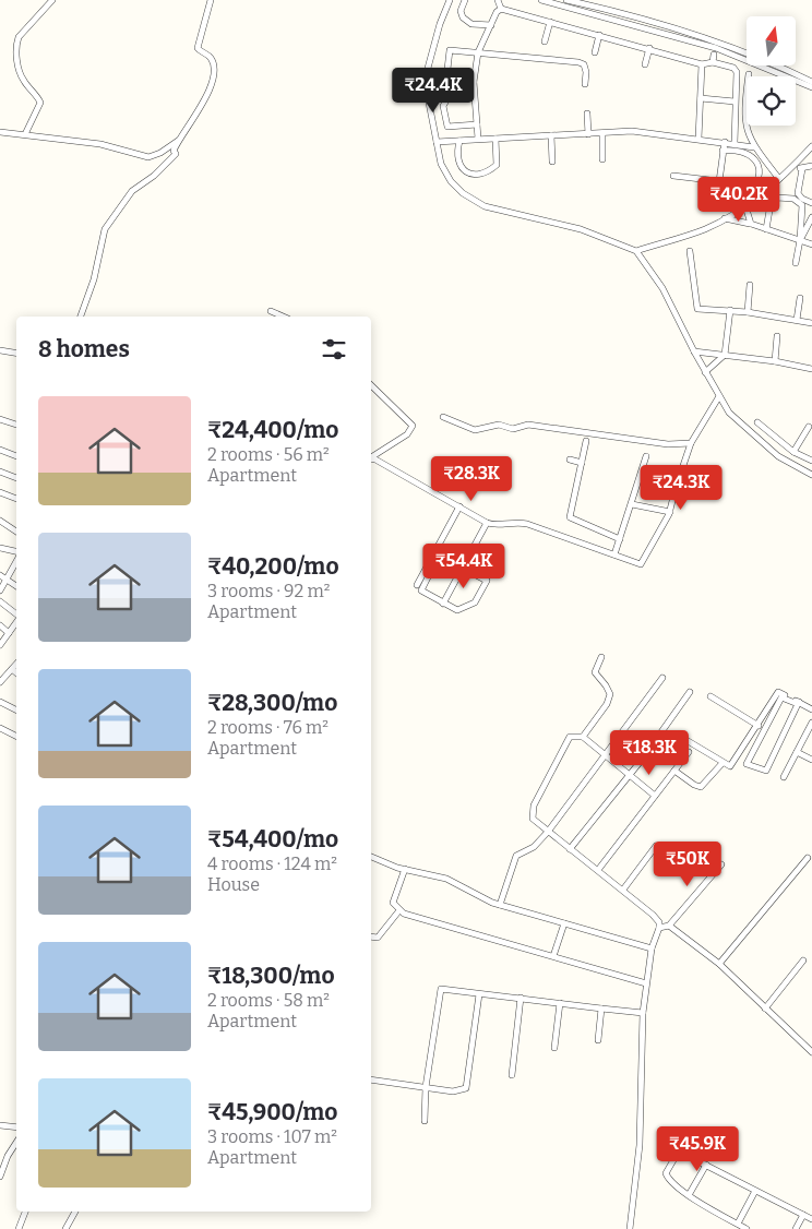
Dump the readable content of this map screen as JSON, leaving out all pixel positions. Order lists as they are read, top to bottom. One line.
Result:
{"north":"top","page":{"price":["₹24.4K","₹40.2K","₹28.3K","₹24.3K","₹54.4K","₹18.3K","₹50K","₹45.9K"],"heading":"8 homes","list":[{"name":"₹24,400/mo","note":"2 rooms · 56 m² · Apartment"},{"name":"₹40,200/mo","note":"3 rooms · 92 m² · Apartment"},{"name":"₹28,300/mo","note":"2 rooms · 76 m² · Apartment"},{"name":"₹54,400/mo","note":"4 rooms · 124 m² · House"},{"name":"₹18,300/mo","note":"2 rooms · 58 m² · Apartment"},{"name":"₹45,900/mo","note":"3 rooms · 107 m² · Apartment"}]}}
